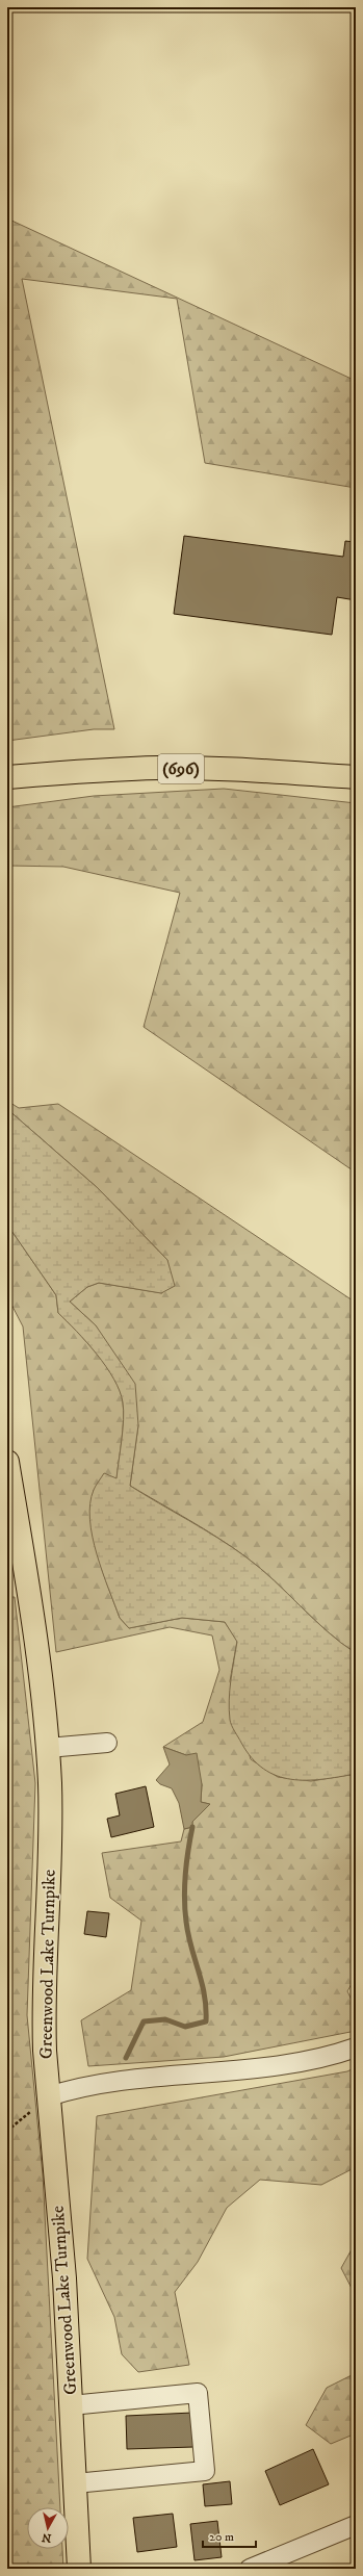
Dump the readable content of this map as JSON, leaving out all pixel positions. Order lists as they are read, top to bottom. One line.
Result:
{"streets":{"main road":["(696)","Greenwood Lake Turnpike"]},"scale_bar":"20 m","north":"bottom"}
